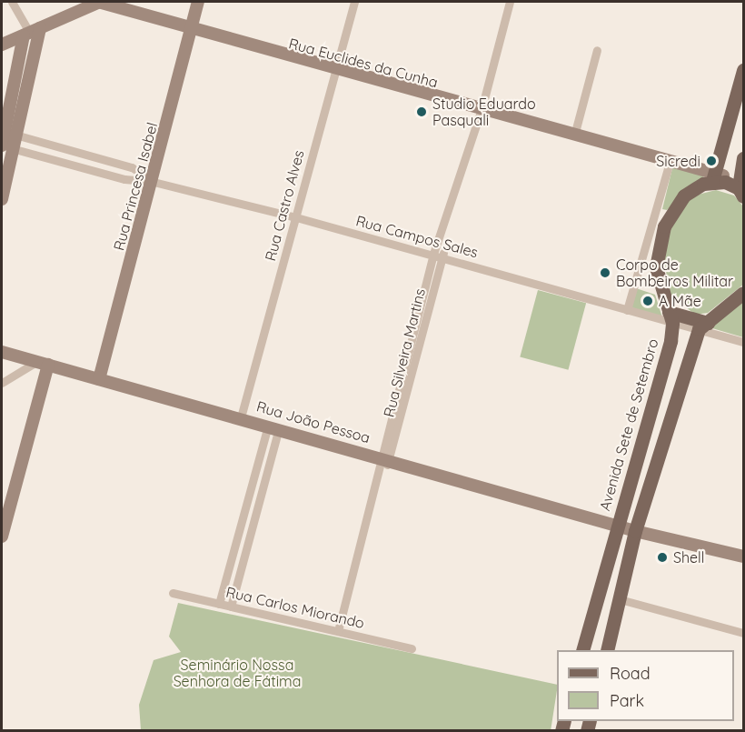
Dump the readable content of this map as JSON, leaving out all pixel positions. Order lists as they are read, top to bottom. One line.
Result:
{"streets":{"main road":["Rua Euclides da Cunha","Rua Princesa Isabel","Rua João Pessoa","Avenida Sete de Setembro"],"street":["Rua Castro Alves","Rua Campos Sales","Rua Silveira Martins","Rua Carlos Miorando"]},"crossings":[["Rua Euclides da Cunha","Rua Princesa Isabel"],["Rua Euclides da Cunha","Rua Castro Alves"],["Rua Euclides da Cunha","Rua Silveira Martins"],["Rua Princesa Isabel","Rua Campos Sales"],["Rua Princesa Isabel","Rua João Pessoa"],["Rua Castro Alves","Rua Campos Sales"],["Rua Castro Alves","Rua João Pessoa"],["Rua Campos Sales","Rua Silveira Martins"],["Rua Campos Sales","Avenida Sete de Setembro"],["Rua Silveira Martins","Rua João Pessoa"],["Rua Silveira Martins","Rua Carlos Miorando"],["Rua João Pessoa","Avenida Sete de Setembro"]],"parks":["Seminário Nossa Senhora de Fátima"],"places":["Studio Eduardo Pasquali","Sicredi","Corpo de Bombeiros Militar","A Mãe","Shell"],"legend":["Road","Park"]}
